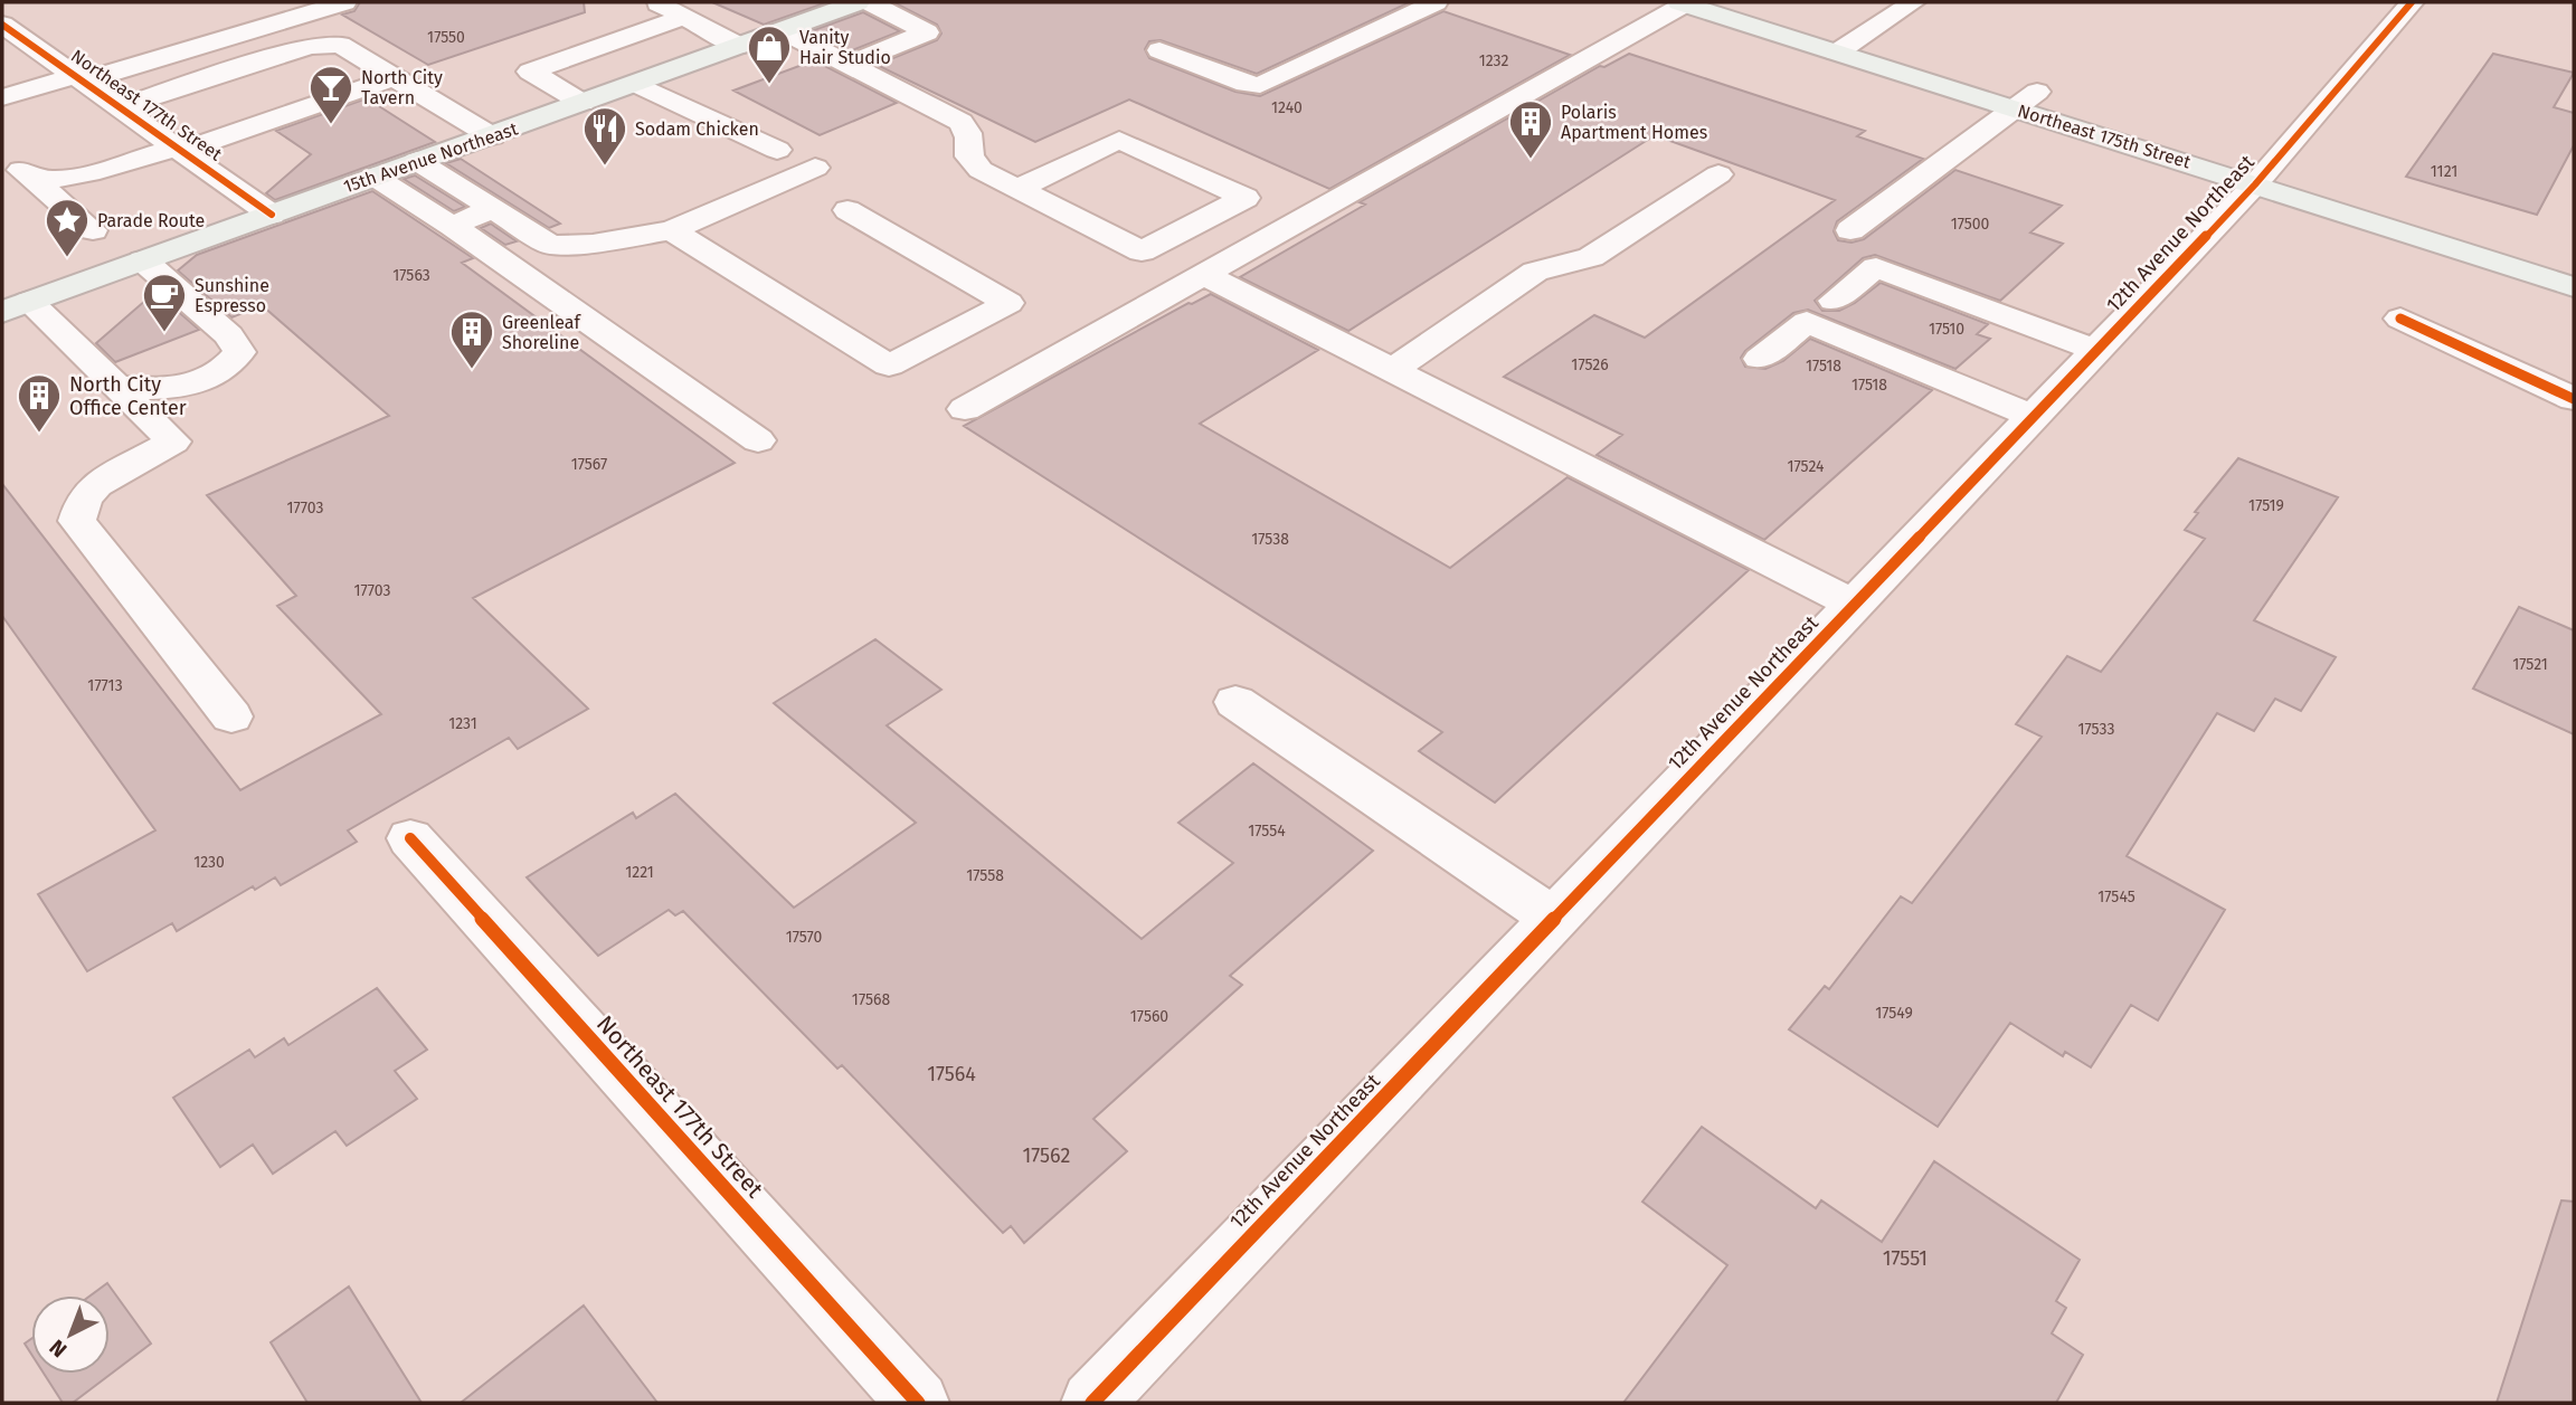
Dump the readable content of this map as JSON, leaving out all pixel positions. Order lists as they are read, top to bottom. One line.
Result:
{"streets":{"main road":["Northeast 175th Street","15th Avenue Northeast"],"street":["Northeast 177th Street","12th Avenue Northeast"]},"crossings":[["Northeast 177th Street","15th Avenue Northeast"],["Northeast 175th Street","12th Avenue Northeast"]],"places":{"shop":["Vanity Hair Studio"],"bar":["North City Tavern"],"building":["Polaris Apartment Homes","Greenleaf Shoreline","North City Office Center"],"restaurant":["Sodam Chicken"],"place":["Parade Route"],"cafe":["Sunshine Espresso"]},"house_numbers":["17550","1232","1240","1121","17500","17563","17510","17526","17518","17518","17567","17524","17519","17703","17538","17703","17521","17713","1231","17533","17554","1230","1221","17558","17545","17570","17568","17549","17560","17564","17562","17551"],"north":"bottom left"}
